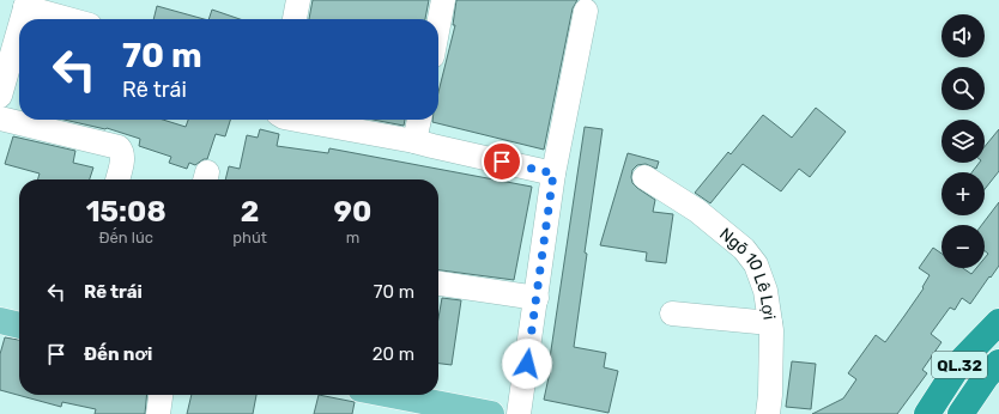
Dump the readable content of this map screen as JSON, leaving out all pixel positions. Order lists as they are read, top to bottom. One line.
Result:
{"streets":{"highway":["QL.32"],"street":["Ngõ 10 Lê Lợi"]},"page":{"map_buttons":["+","−"],"turn":["70 m","Rẽ trái"],"eta":["15:08","Đến lúc","2","phút","90","m"],"list":[{"name":"Rẽ trái","value":"70 m"},{"name":"Đến nơi","value":"20 m"}]}}
